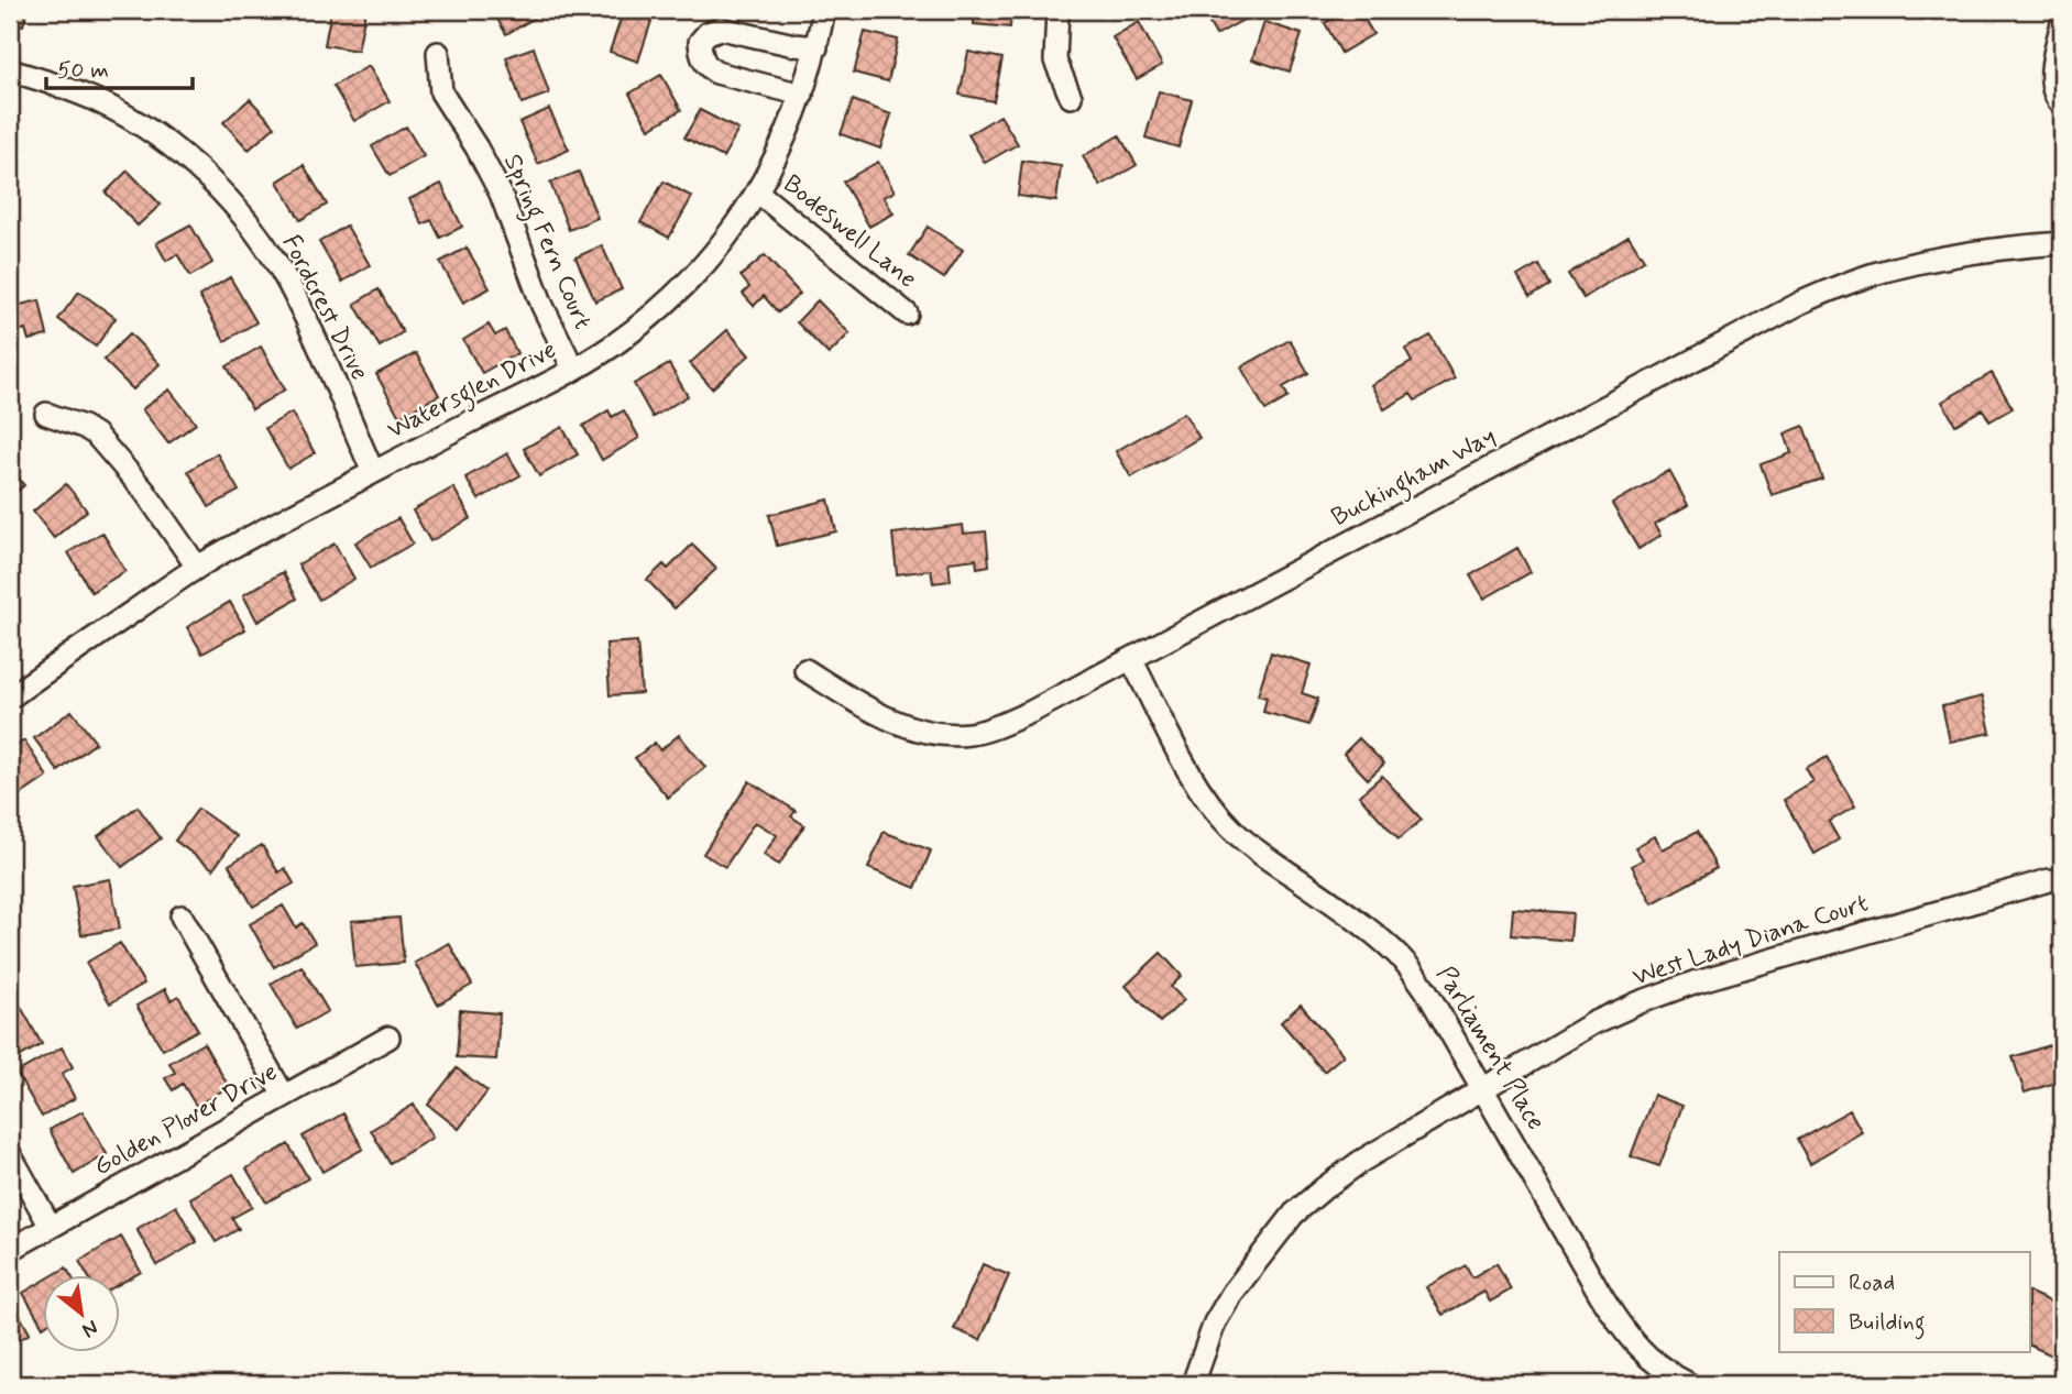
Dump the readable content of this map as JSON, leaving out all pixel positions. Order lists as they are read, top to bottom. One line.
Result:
{"streets":{"street":["Bodeswell Lane","Spring Fern Court","Fordcrest Drive","Watersglen Drive","Buckingham Way","West Lady Diana Court","Parliament Place","Golden Plover Drive"]},"crossings":[["Bodeswell Lane","Watersglen Drive"],["Spring Fern Court","Watersglen Drive"],["Fordcrest Drive","Watersglen Drive"],["Buckingham Way","Parliament Place"],["West Lady Diana Court","Parliament Place"]],"legend":["Road","Building"],"scale_bar":"50 m","north":"bottom right"}
